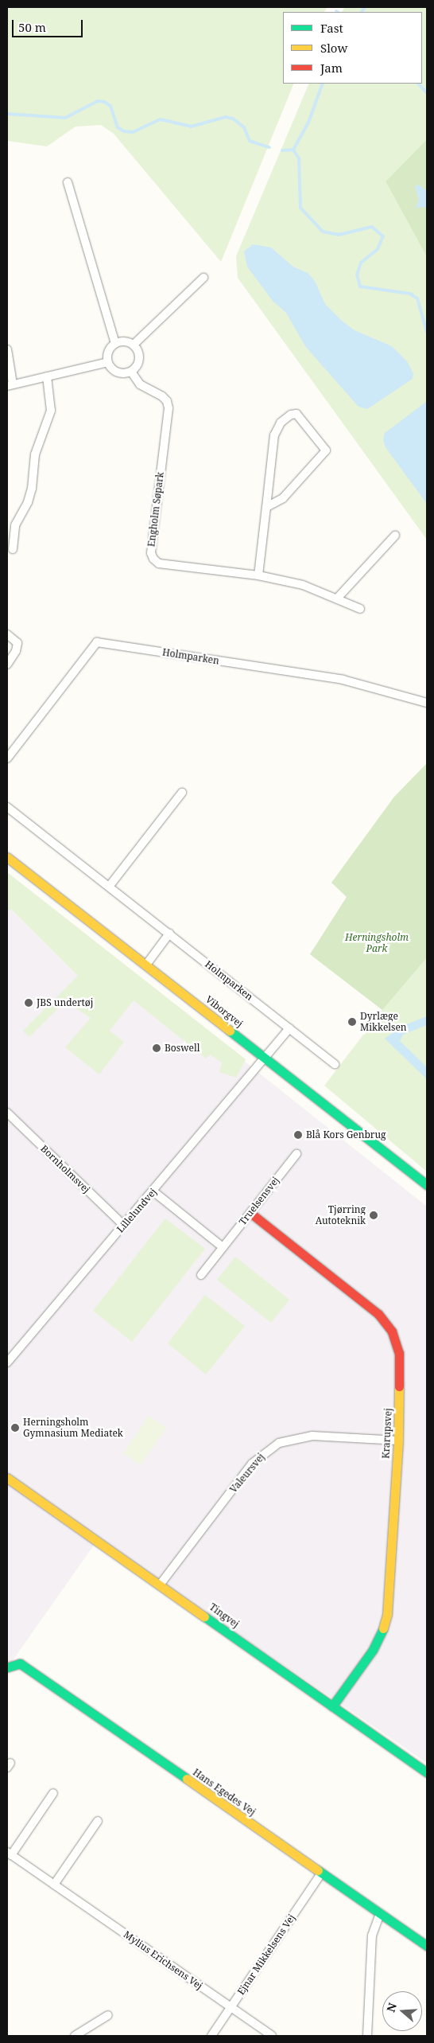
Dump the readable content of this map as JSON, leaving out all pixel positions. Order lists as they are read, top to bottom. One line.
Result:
{"streets":{"street":["Engholm Søpark","Holmparken","Viborgvej","Bornholmsvej","Truelsensvej","Lillelundvej","Krarupsvej","Valeursvej","Tingvej","Hans Egedes Vej","Ejnar Mikkelsens Vej","Mylius Erichsens Vej"]},"crossings":[["Viborgvej","Lillelundvej"],["Bornholmsvej","Lillelundvej"],["Truelsensvej","Krarupsvej"],["Krarupsvej","Valeursvej"],["Krarupsvej","Tingvej"],["Valeursvej","Tingvej"],["Hans Egedes Vej","Ejnar Mikkelsens Vej"],["Ejnar Mikkelsens Vej","Mylius Erichsens Vej"]],"parks":["Herningsholm Park"],"places":["JBS undertøj","Dyrlæge Mikkelsen","Boswell","Blå Kors Genbrug","Tjørring Autoteknik","Herningsholm Gymnasium Mediatek"],"legend":["Fast","Slow","Jam"],"scale_bar":"50 m","north":"left"}
